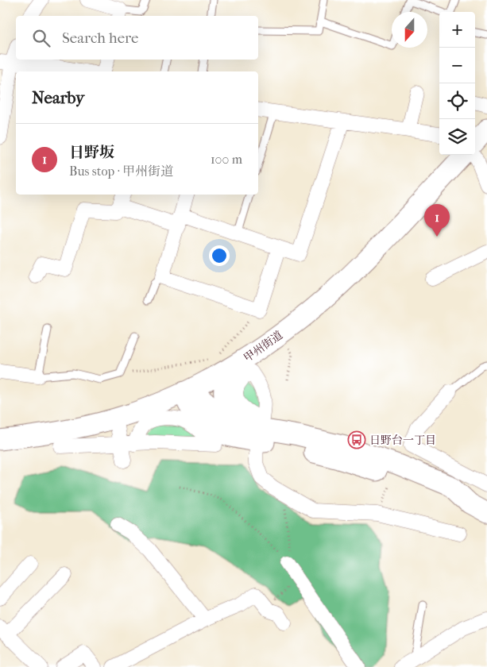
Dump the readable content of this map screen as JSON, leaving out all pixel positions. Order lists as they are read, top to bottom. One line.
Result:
{"streets":{"main road":["甲州街道"]},"places":{"bus stop":["日野台一丁目"]},"north":"bottom","page":{"map_buttons":["+","−"],"search":"Search here","heading":"Nearby","list":[{"mark":"1","name":"日野坂","note":"Bus stop · 甲州街道","value":"100 m"}],"pins":"1"}}
